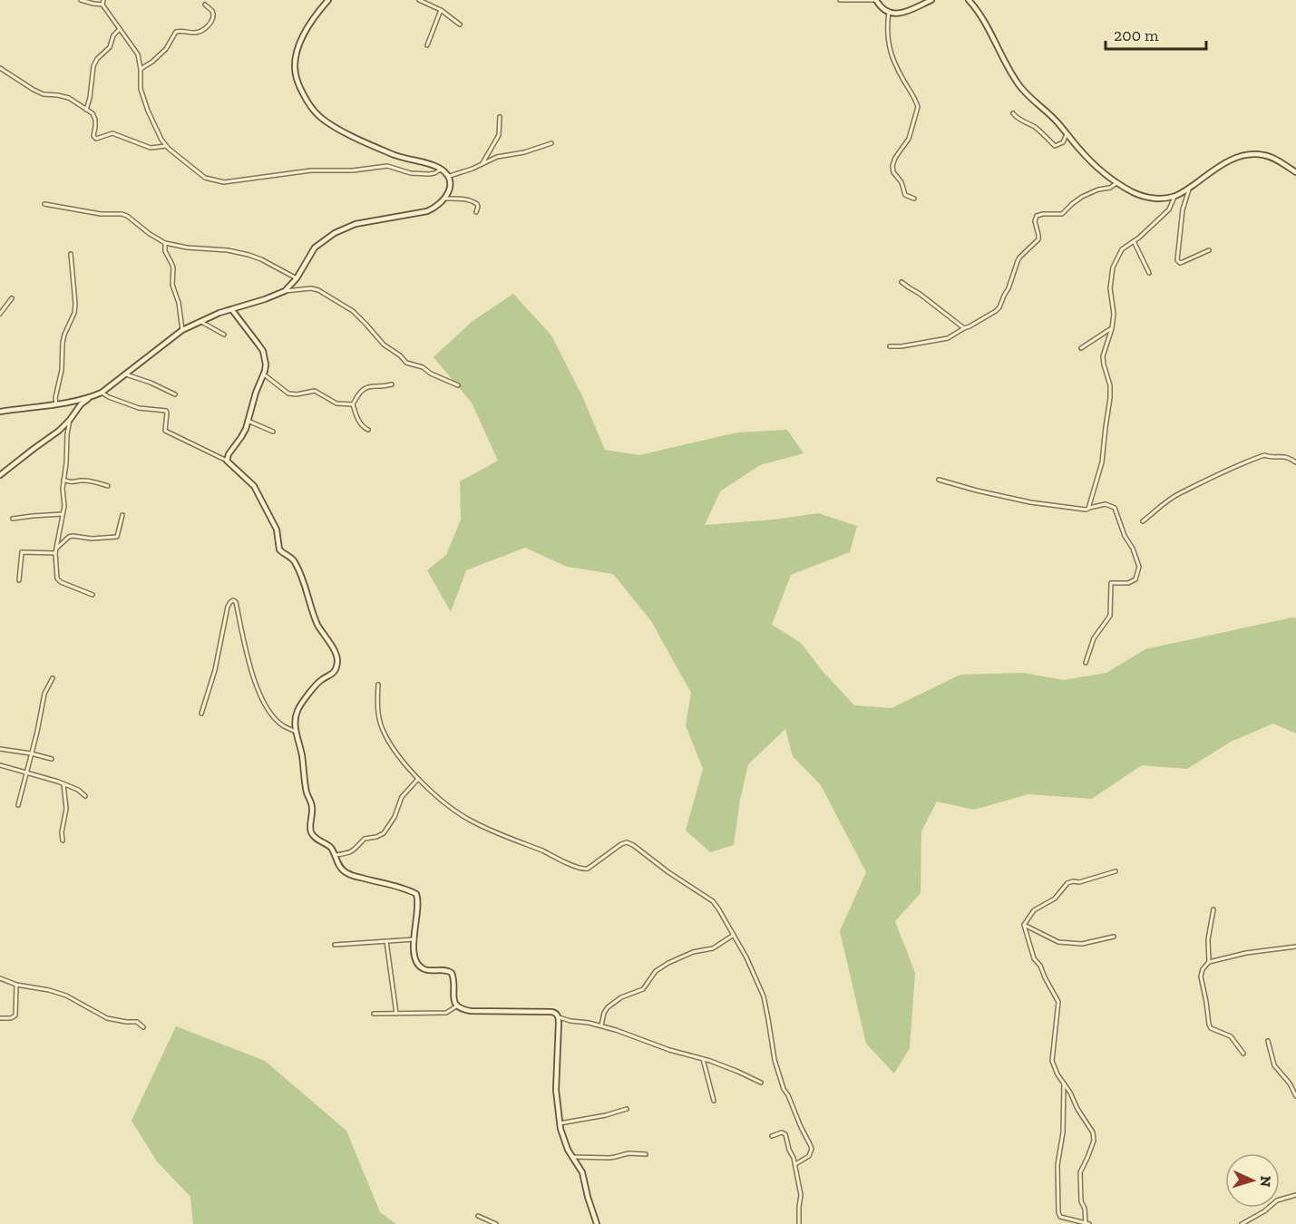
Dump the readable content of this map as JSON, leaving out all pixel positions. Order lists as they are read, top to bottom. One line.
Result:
{"scale_bar":"200 m","north":"right"}
